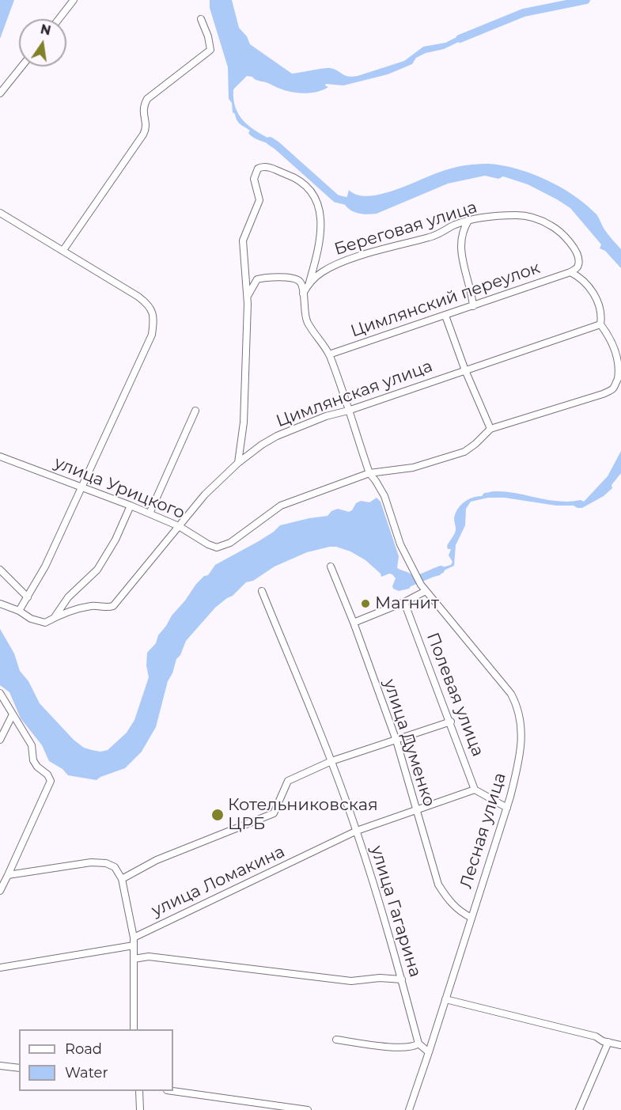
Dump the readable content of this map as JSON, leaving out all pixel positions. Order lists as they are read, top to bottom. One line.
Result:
{"streets":{"street":["Береговая улица","Цимлянский переулок","Цимлянская улица","улица Урицкого","Полевая улица","улица Думенко","Лесная улица","улица Ломакина","улица Гагарина"]},"crossings":[["Береговая улица","Цимлянский переулок"],["Цимлянская улица","улица Урицкого"],["улица Урицкого","Лесная улица"],["Полевая улица","улица Ломакина"],["улица Думенко","Лесная улица"],["улица Думенко","улица Ломакина"],["улица Ломакина","улица Гагарина"]],"places":["Магнит","Котельниковская ЦРБ"],"legend":["Road","Water"],"north":"top"}
